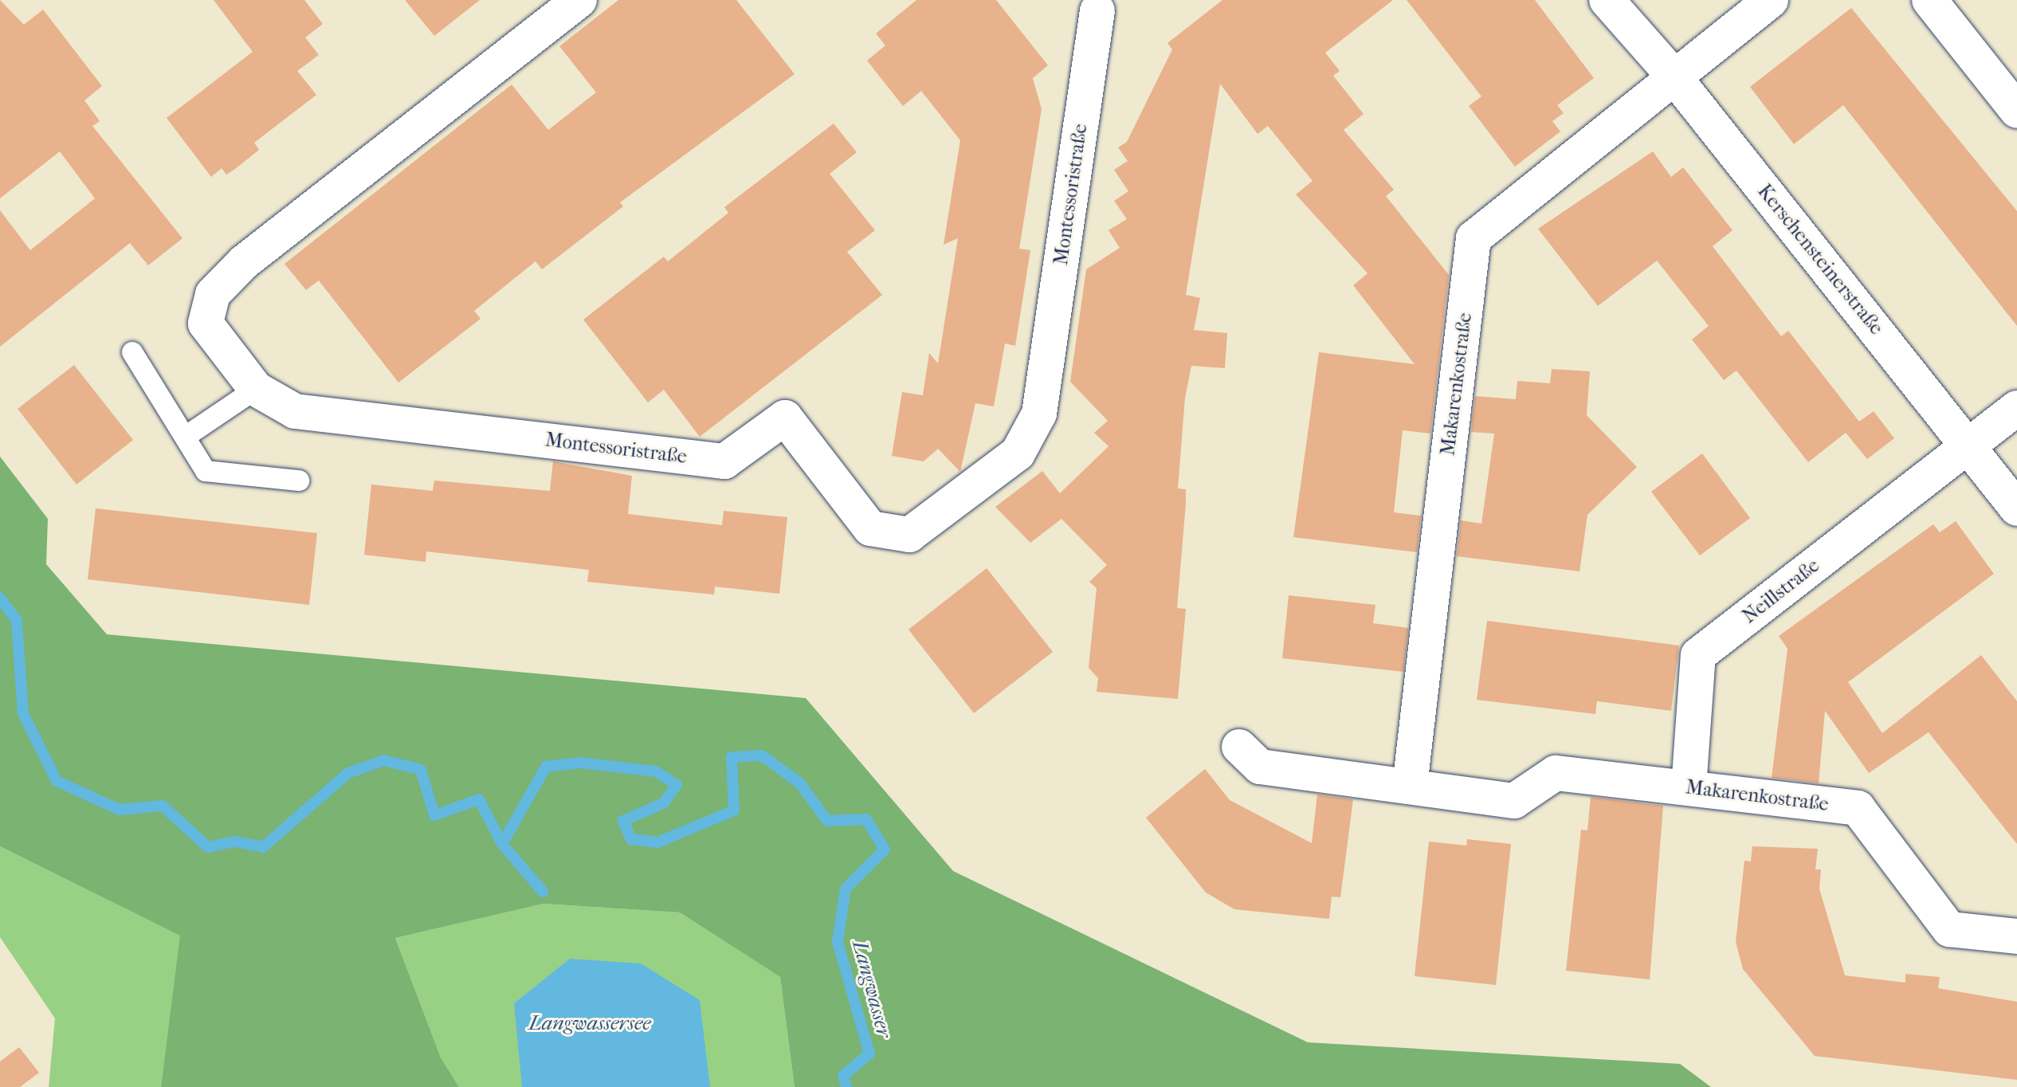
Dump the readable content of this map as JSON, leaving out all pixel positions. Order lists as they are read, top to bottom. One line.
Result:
{"streets":{"street":["Montessoristraße","Kerschensteinerstraße","Makarenkostraße","Neillstraße"]},"crossings":[["Kerschensteinerstraße","Makarenkostraße"],["Kerschensteinerstraße","Neillstraße"],["Makarenkostraße","Neillstraße"]],"water":["Langwasser","Langwassersee"]}
